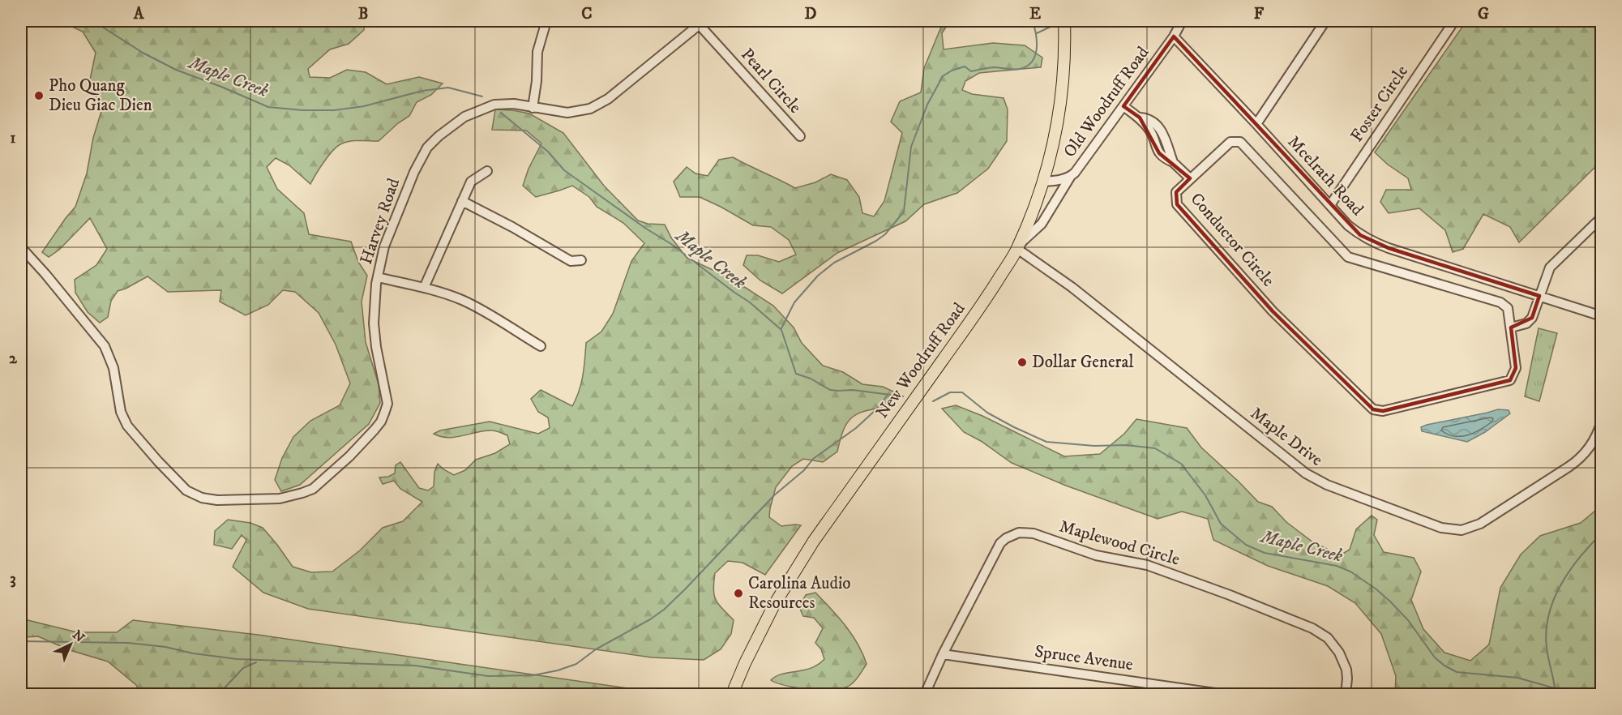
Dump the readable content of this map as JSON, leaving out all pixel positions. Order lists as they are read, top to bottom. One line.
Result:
{"streets":{"main road":["New Woodruff Road"],"street":["Pearl Circle","Old Woodruff Road","Foster Circle","Mcelrath Road","Harvey Road","Conductor Circle","Maple Drive","Maplewood Circle","Spruce Avenue"]},"crossings":[["Pearl Circle","Harvey Road"],["Old Woodruff Road","Mcelrath Road"],["Old Woodruff Road","New Woodruff Road"],["Foster Circle","Mcelrath Road"],["New Woodruff Road","Maple Drive"],["Maplewood Circle","Spruce Avenue"]],"water":["Maple Creek"],"places":["Pho Quang Dieu Giac Dien","Dollar General","Carolina Audio Resources"],"north":"top right","grid":{"columns":["A","B","C","D","E","F","G"],"rows":["1","2","3"]}}
